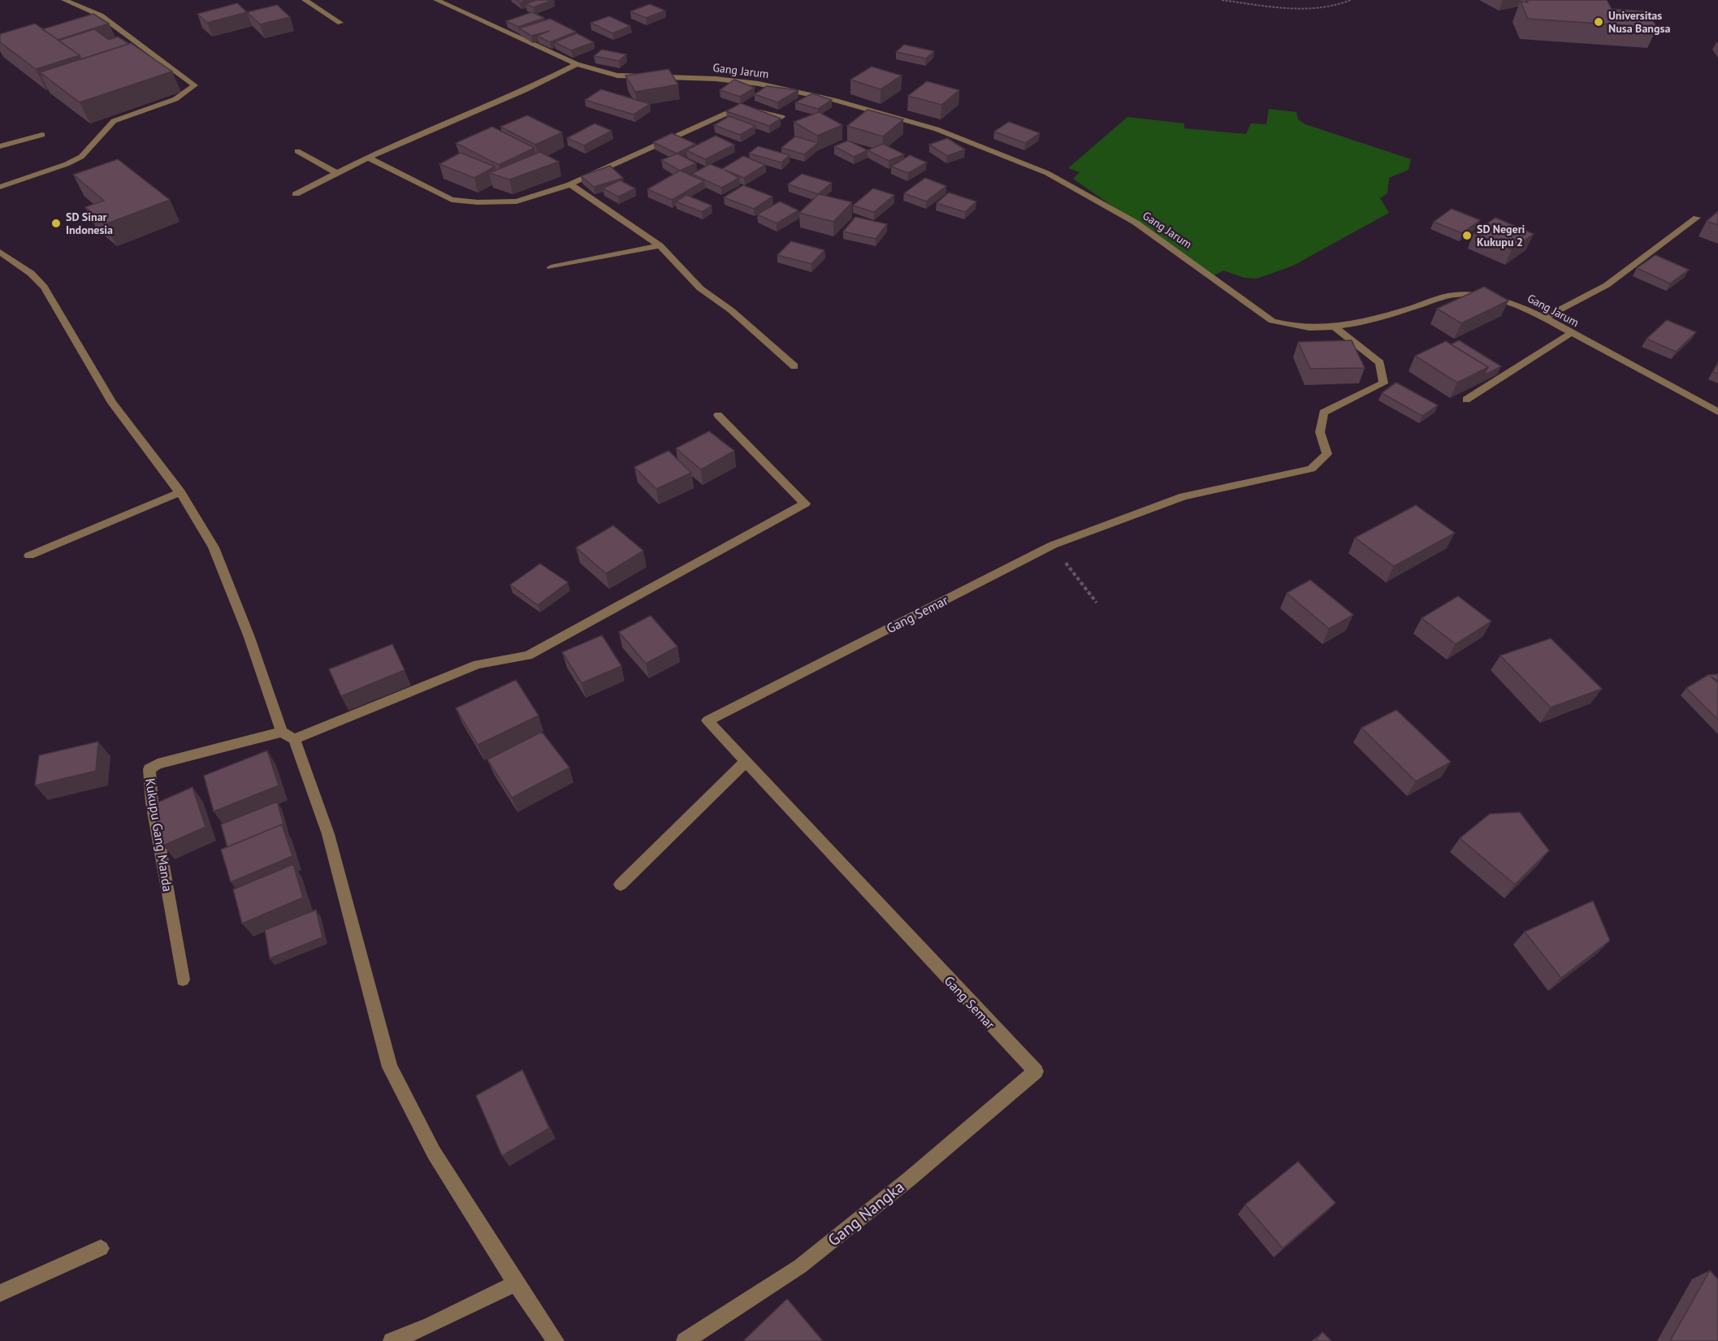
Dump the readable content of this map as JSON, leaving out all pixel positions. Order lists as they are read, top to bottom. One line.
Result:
{"streets":{"street":["Gang Jarum","Gang Semar","Kukupu Gang Manda","Gang Nangka"]},"crossings":[["Gang Jarum","Gang Semar"],["Gang Semar","Gang Nangka"]],"places":["Universitas Nusa Bangsa","SD Sinar Indonesia","SD Negeri Kukupu 2"]}
